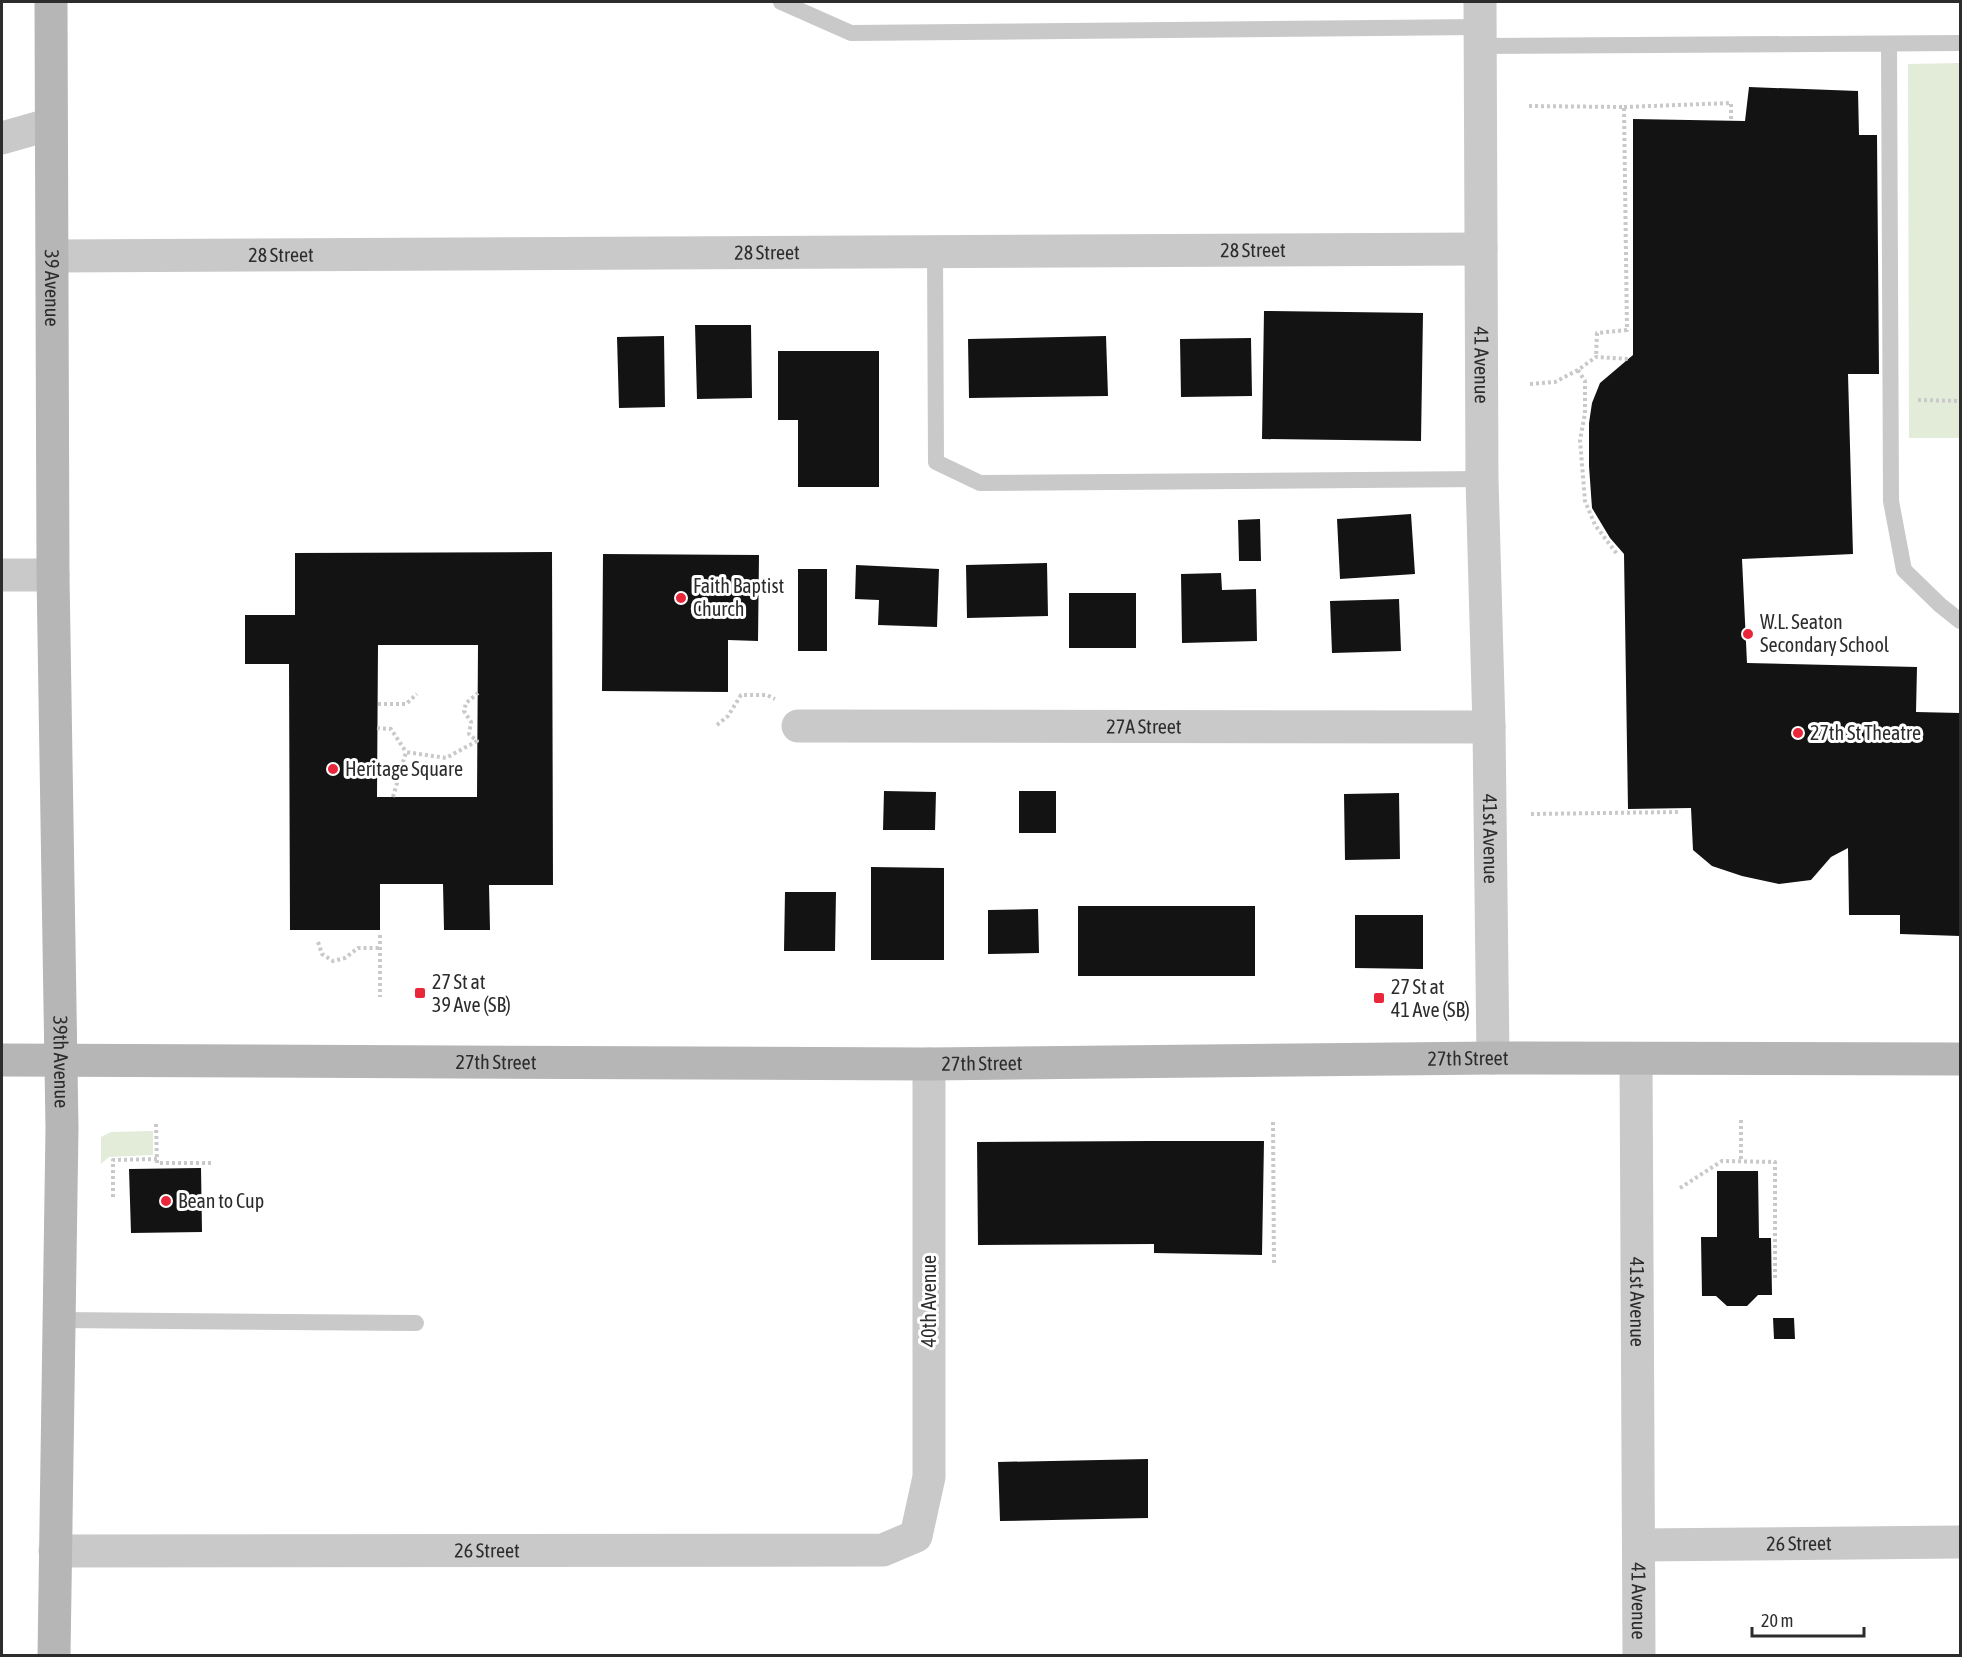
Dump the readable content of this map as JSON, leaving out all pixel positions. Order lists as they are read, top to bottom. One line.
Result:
{"streets":{"main road":["39 Avenue","27th Street","39th Avenue"],"street":["28 Street","41 Avenue","27A Street","41st Avenue","40th Avenue","26 Street"]},"crossings":[["28 Street","39 Avenue"],["28 Street","41 Avenue"],["39 Avenue","39th Avenue"],["41 Avenue","27A Street"],["41 Avenue","41st Avenue"],["41 Avenue","26 Street"],["27A Street","41st Avenue"],["41st Avenue","27th Street"],["41st Avenue","26 Street"],["27th Street","39th Avenue"],["27th Street","40th Avenue"],["39th Avenue","26 Street"],["40th Avenue","26 Street"]],"places":{"other":["Faith Baptist Church","W.L. Seaton Secondary School","27th St Theatre","Heritage Square","Bean to Cup"],"transit":["27 St at 39 Ave (SB)","27 St at 41 Ave (SB)"]},"scale_bar":"20 m"}
